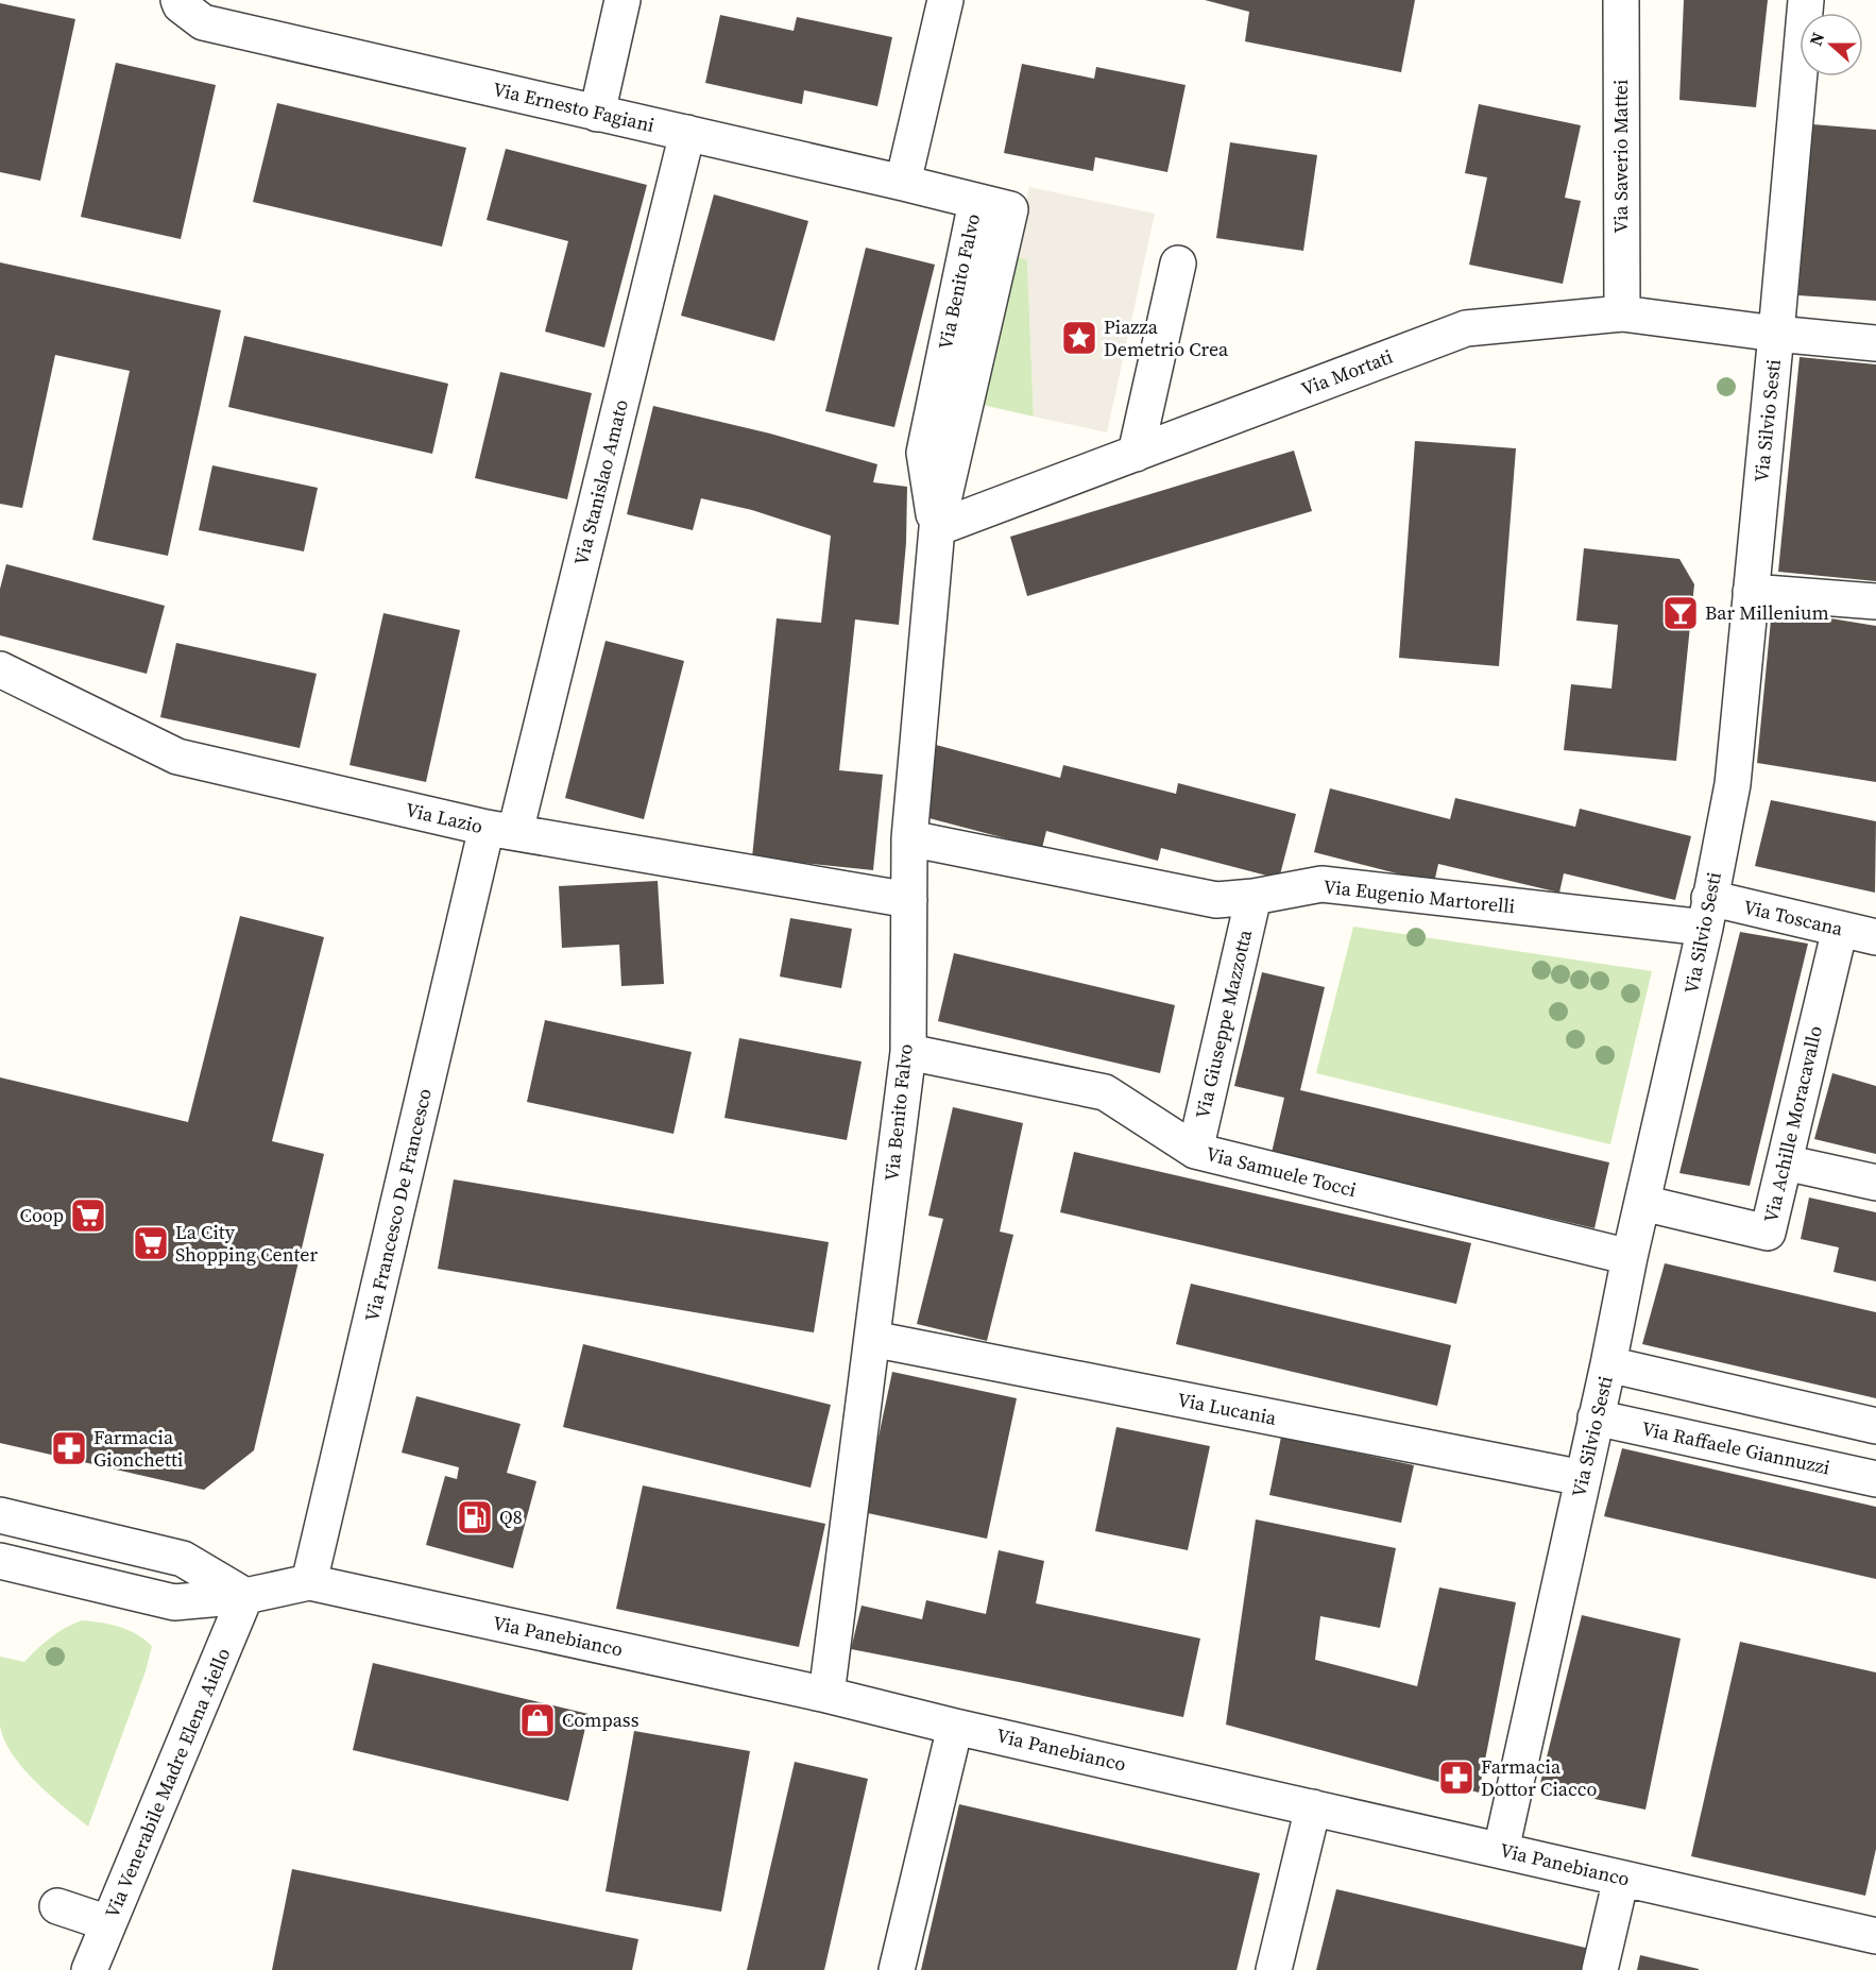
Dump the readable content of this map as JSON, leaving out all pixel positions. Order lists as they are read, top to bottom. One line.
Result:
{"streets":{"street":["Via Ernesto Fagiani","Via Saverio Mattei","Via Benito Falvo","Via Mortati","Via Silvio Sesti","Via Stanislao Amato","Via Lazio","Via Eugenio Martorelli","Via Toscana","Via Giuseppe Mazzotta","Via Achille Moracavallo","Via Samuele Tocci","Via Francesco De Francesco","Via Lucania","Via Raffaele Giannuzzi","Via Panebianco","Via Venerabile Madre Elena Aiello"]},"crossings":[["Via Ernesto Fagiani","Via Benito Falvo"],["Via Ernesto Fagiani","Via Stanislao Amato"],["Via Saverio Mattei","Via Mortati"],["Via Benito Falvo","Via Mortati"],["Via Benito Falvo","Via Lazio"],["Via Benito Falvo","Via Eugenio Martorelli"],["Via Benito Falvo","Via Samuele Tocci"],["Via Benito Falvo","Via Lucania"],["Via Benito Falvo","Via Panebianco"],["Via Mortati","Via Silvio Sesti"],["Via Silvio Sesti","Via Eugenio Martorelli"],["Via Silvio Sesti","Via Toscana"],["Via Silvio Sesti","Via Achille Moracavallo"],["Via Silvio Sesti","Via Samuele Tocci"],["Via Silvio Sesti","Via Lucania"],["Via Silvio Sesti","Via Raffaele Giannuzzi"],["Via Silvio Sesti","Via Panebianco"],["Via Stanislao Amato","Via Lazio"],["Via Stanislao Amato","Via Francesco De Francesco"],["Via Lazio","Via Francesco De Francesco"],["Via Eugenio Martorelli","Via Toscana"],["Via Eugenio Martorelli","Via Giuseppe Mazzotta"],["Via Toscana","Via Achille Moracavallo"],["Via Giuseppe Mazzotta","Via Samuele Tocci"],["Via Francesco De Francesco","Via Panebianco"],["Via Panebianco","Via Venerabile Madre Elena Aiello"]],"places":{"place":["Piazza Demetrio Crea"],"bar":["Bar Millenium"],"supermarket":["Coop","La City Shopping Center"],"pharmacy":["Farmacia Gionchetti","Farmacia Dottor Ciacco"],"fuel station":["Q8"],"shop":["Compass"]},"north":"left"}
